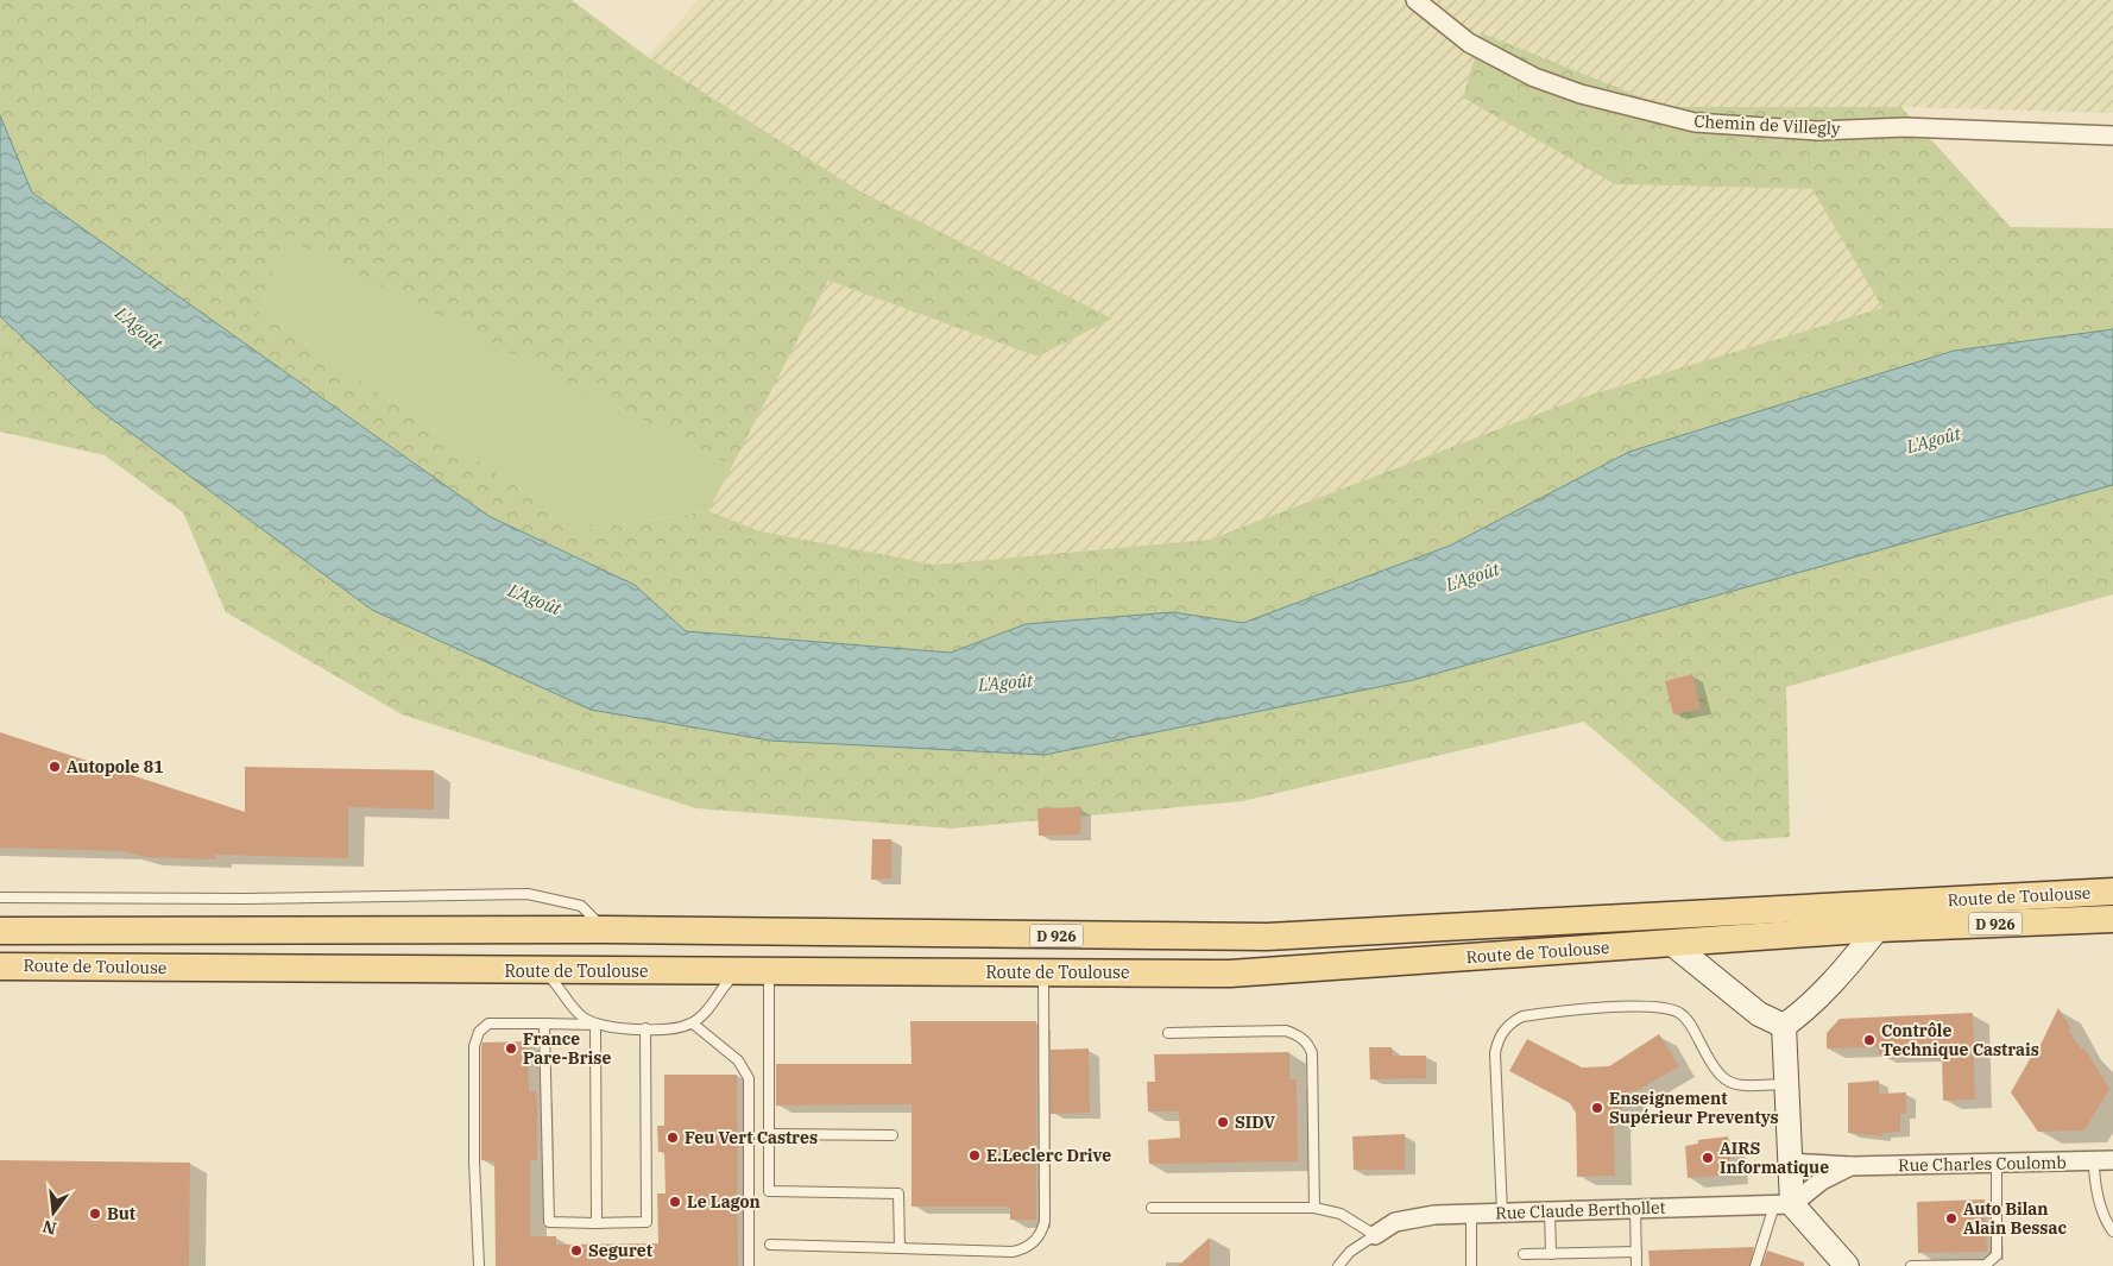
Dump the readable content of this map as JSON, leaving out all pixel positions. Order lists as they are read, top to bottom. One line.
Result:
{"streets":{"main road":["Route de Toulouse","D 926"],"street":["Chemin de Villegly","Rue Charles Coulomb","Rue Claude Berthollet"]},"crossings":[["Rue Charles Coulomb","Rue Claude Berthollet"]],"water":["L'Agoût"],"places":["Autopole 81","Contrôle Technique Castrais","France Pare-Brise","Enseignement Supérieur Preventys","SIDV","Feu Vert Castres","E.Leclerc Drive","AIRS Informatique","Le Lagon","But","Auto Bilan Alain Bessac","Seguret"],"north":"bottom"}
